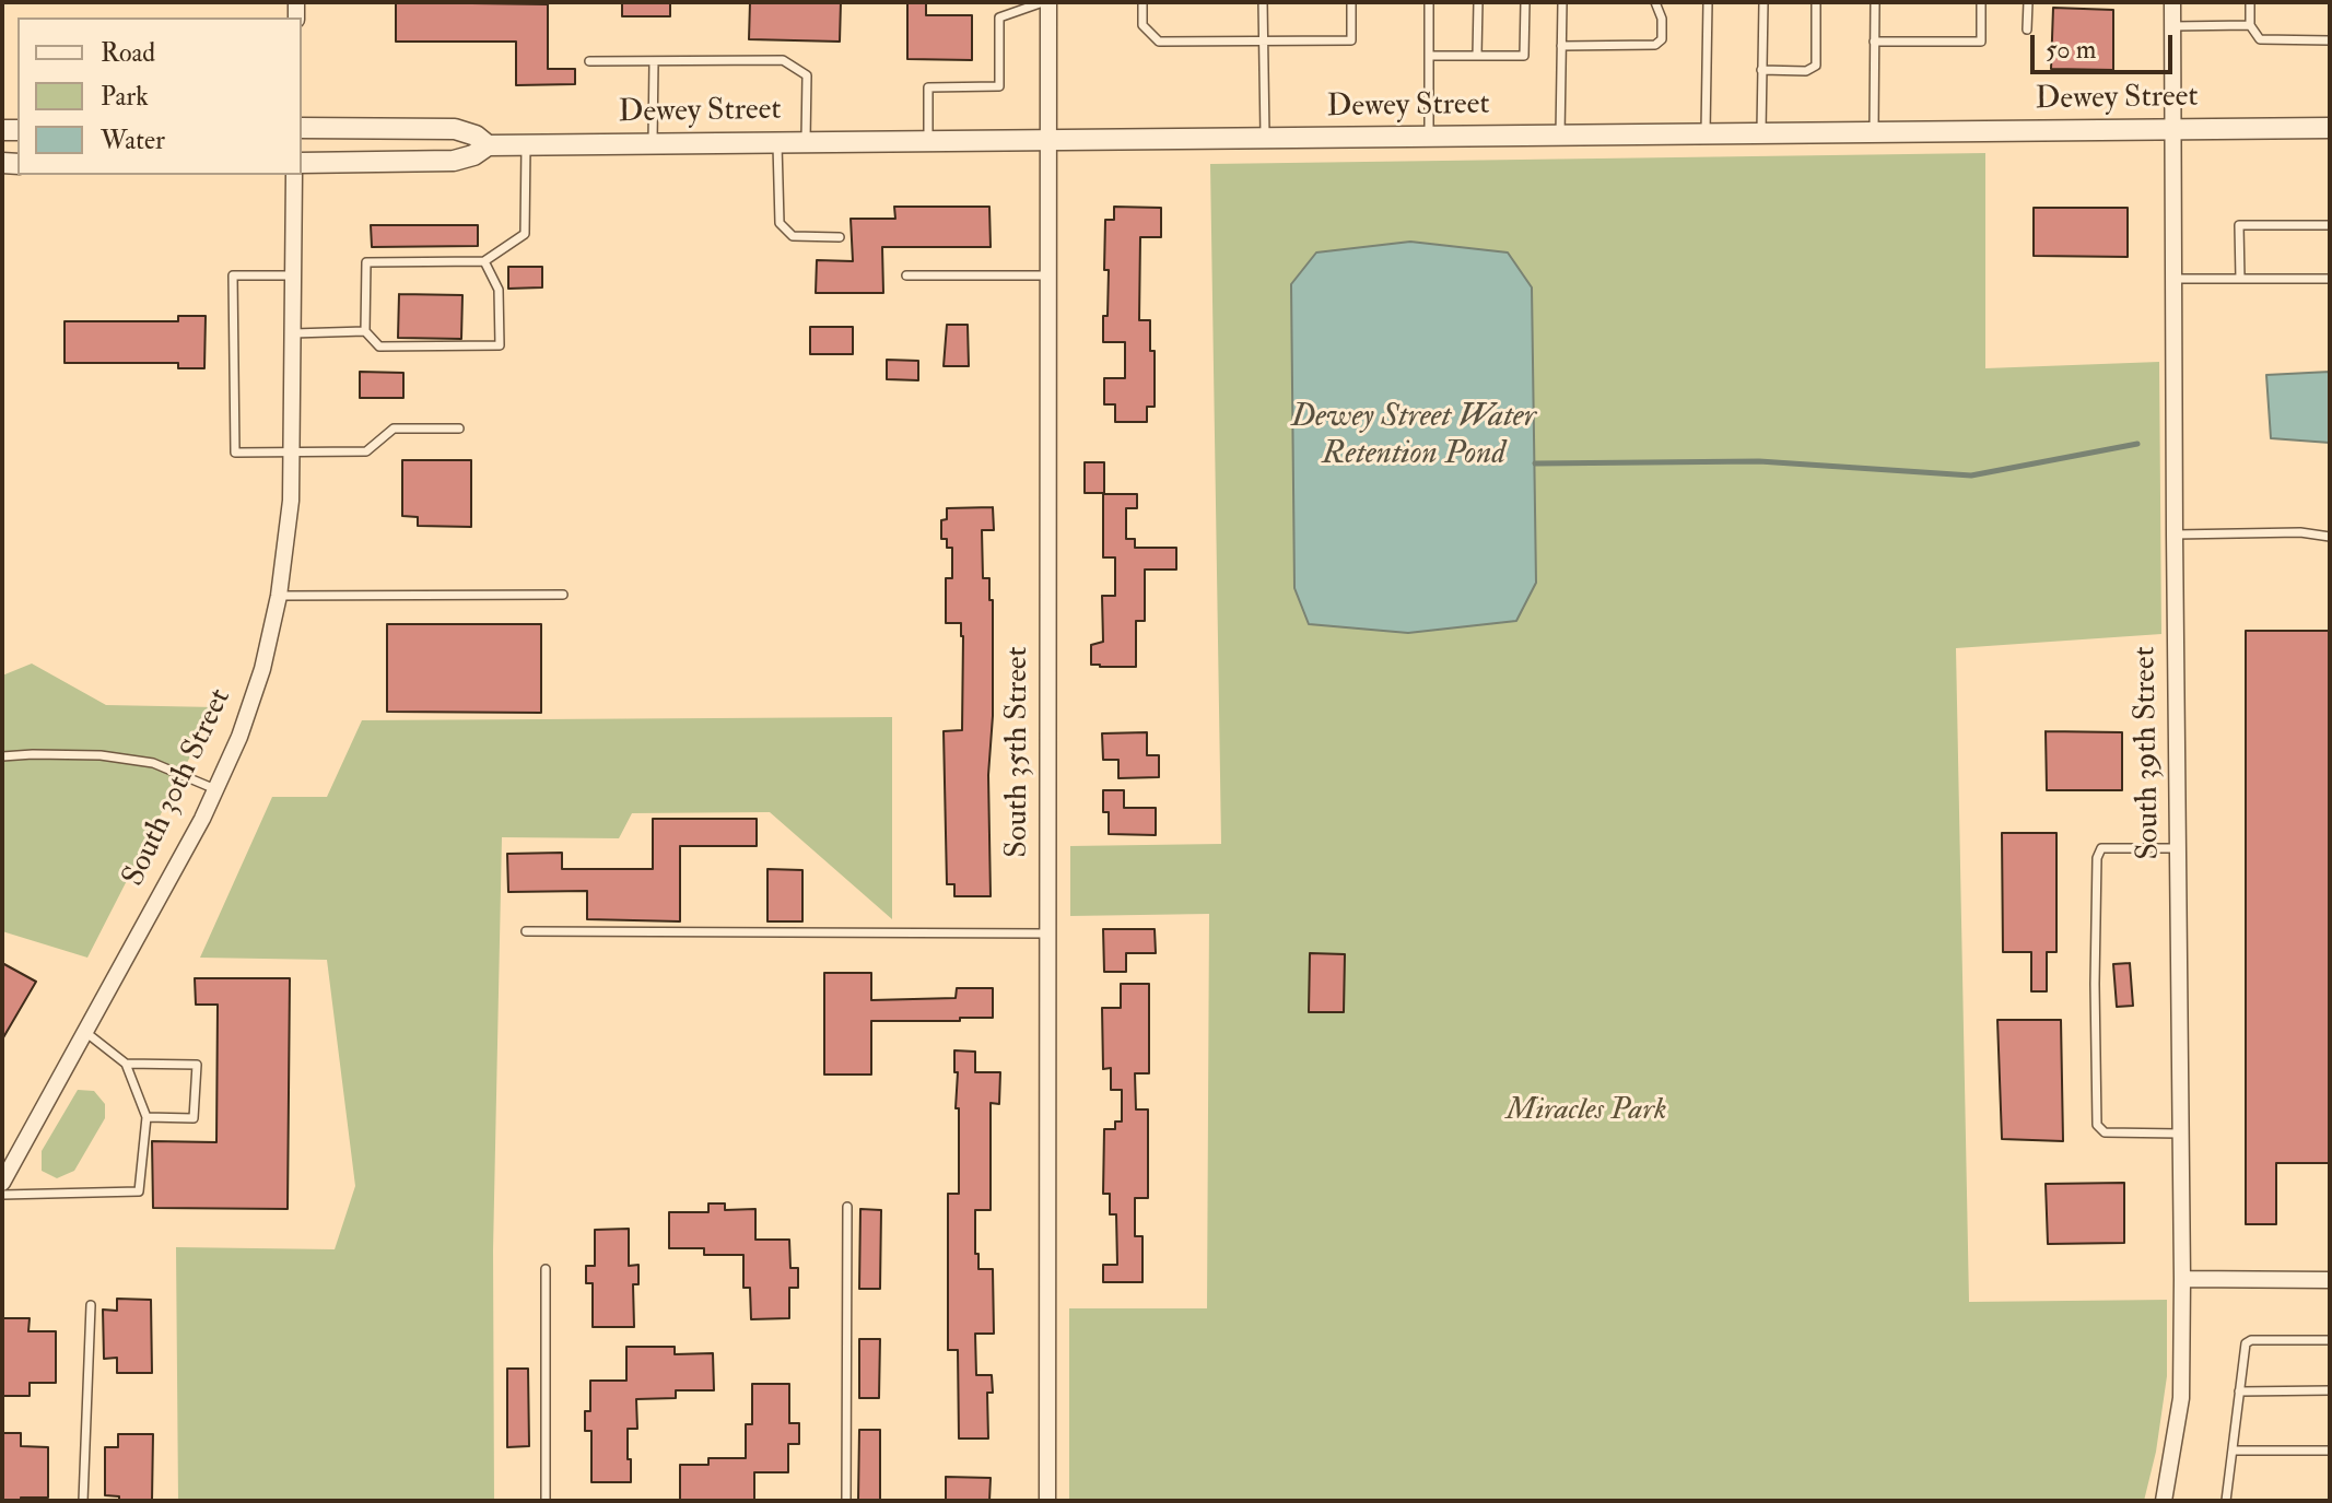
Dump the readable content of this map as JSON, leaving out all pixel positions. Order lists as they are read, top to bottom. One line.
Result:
{"streets":{"street":["Dewey Street","South 35th Street","South 39th Street","South 30th Street"]},"crossings":[["Dewey Street","South 35th Street"],["Dewey Street","South 39th Street"]],"water":["Dewey Street Water Retention Pond"],"parks":["Miracles Park"],"legend":["Road","Park","Water"],"scale_bar":"50 m"}
